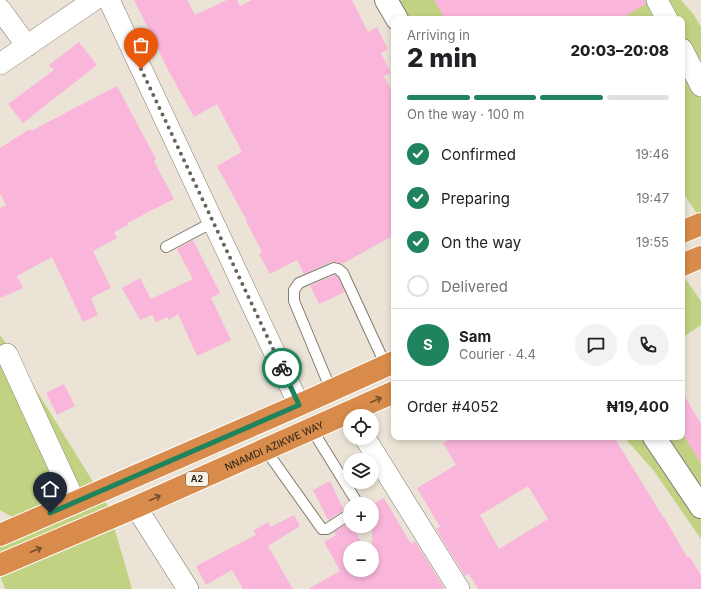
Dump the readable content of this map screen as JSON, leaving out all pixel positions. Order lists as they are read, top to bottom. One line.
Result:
{"streets":{"highway":["NNAMDI AZIKWE WAY","A2"]},"page":{"heading":["2 min","Arriving in","20:03–20:08"],"panel":["Sam","Courier · 4.4","Order #4052","₦19,400"],"bar":"On the way · 100 m","list":[["Confirmed","19:46"],["Preparing","19:47"],["On the way","19:55"],"Delivered"],"round":"S","map_buttons":["+","−"]}}
